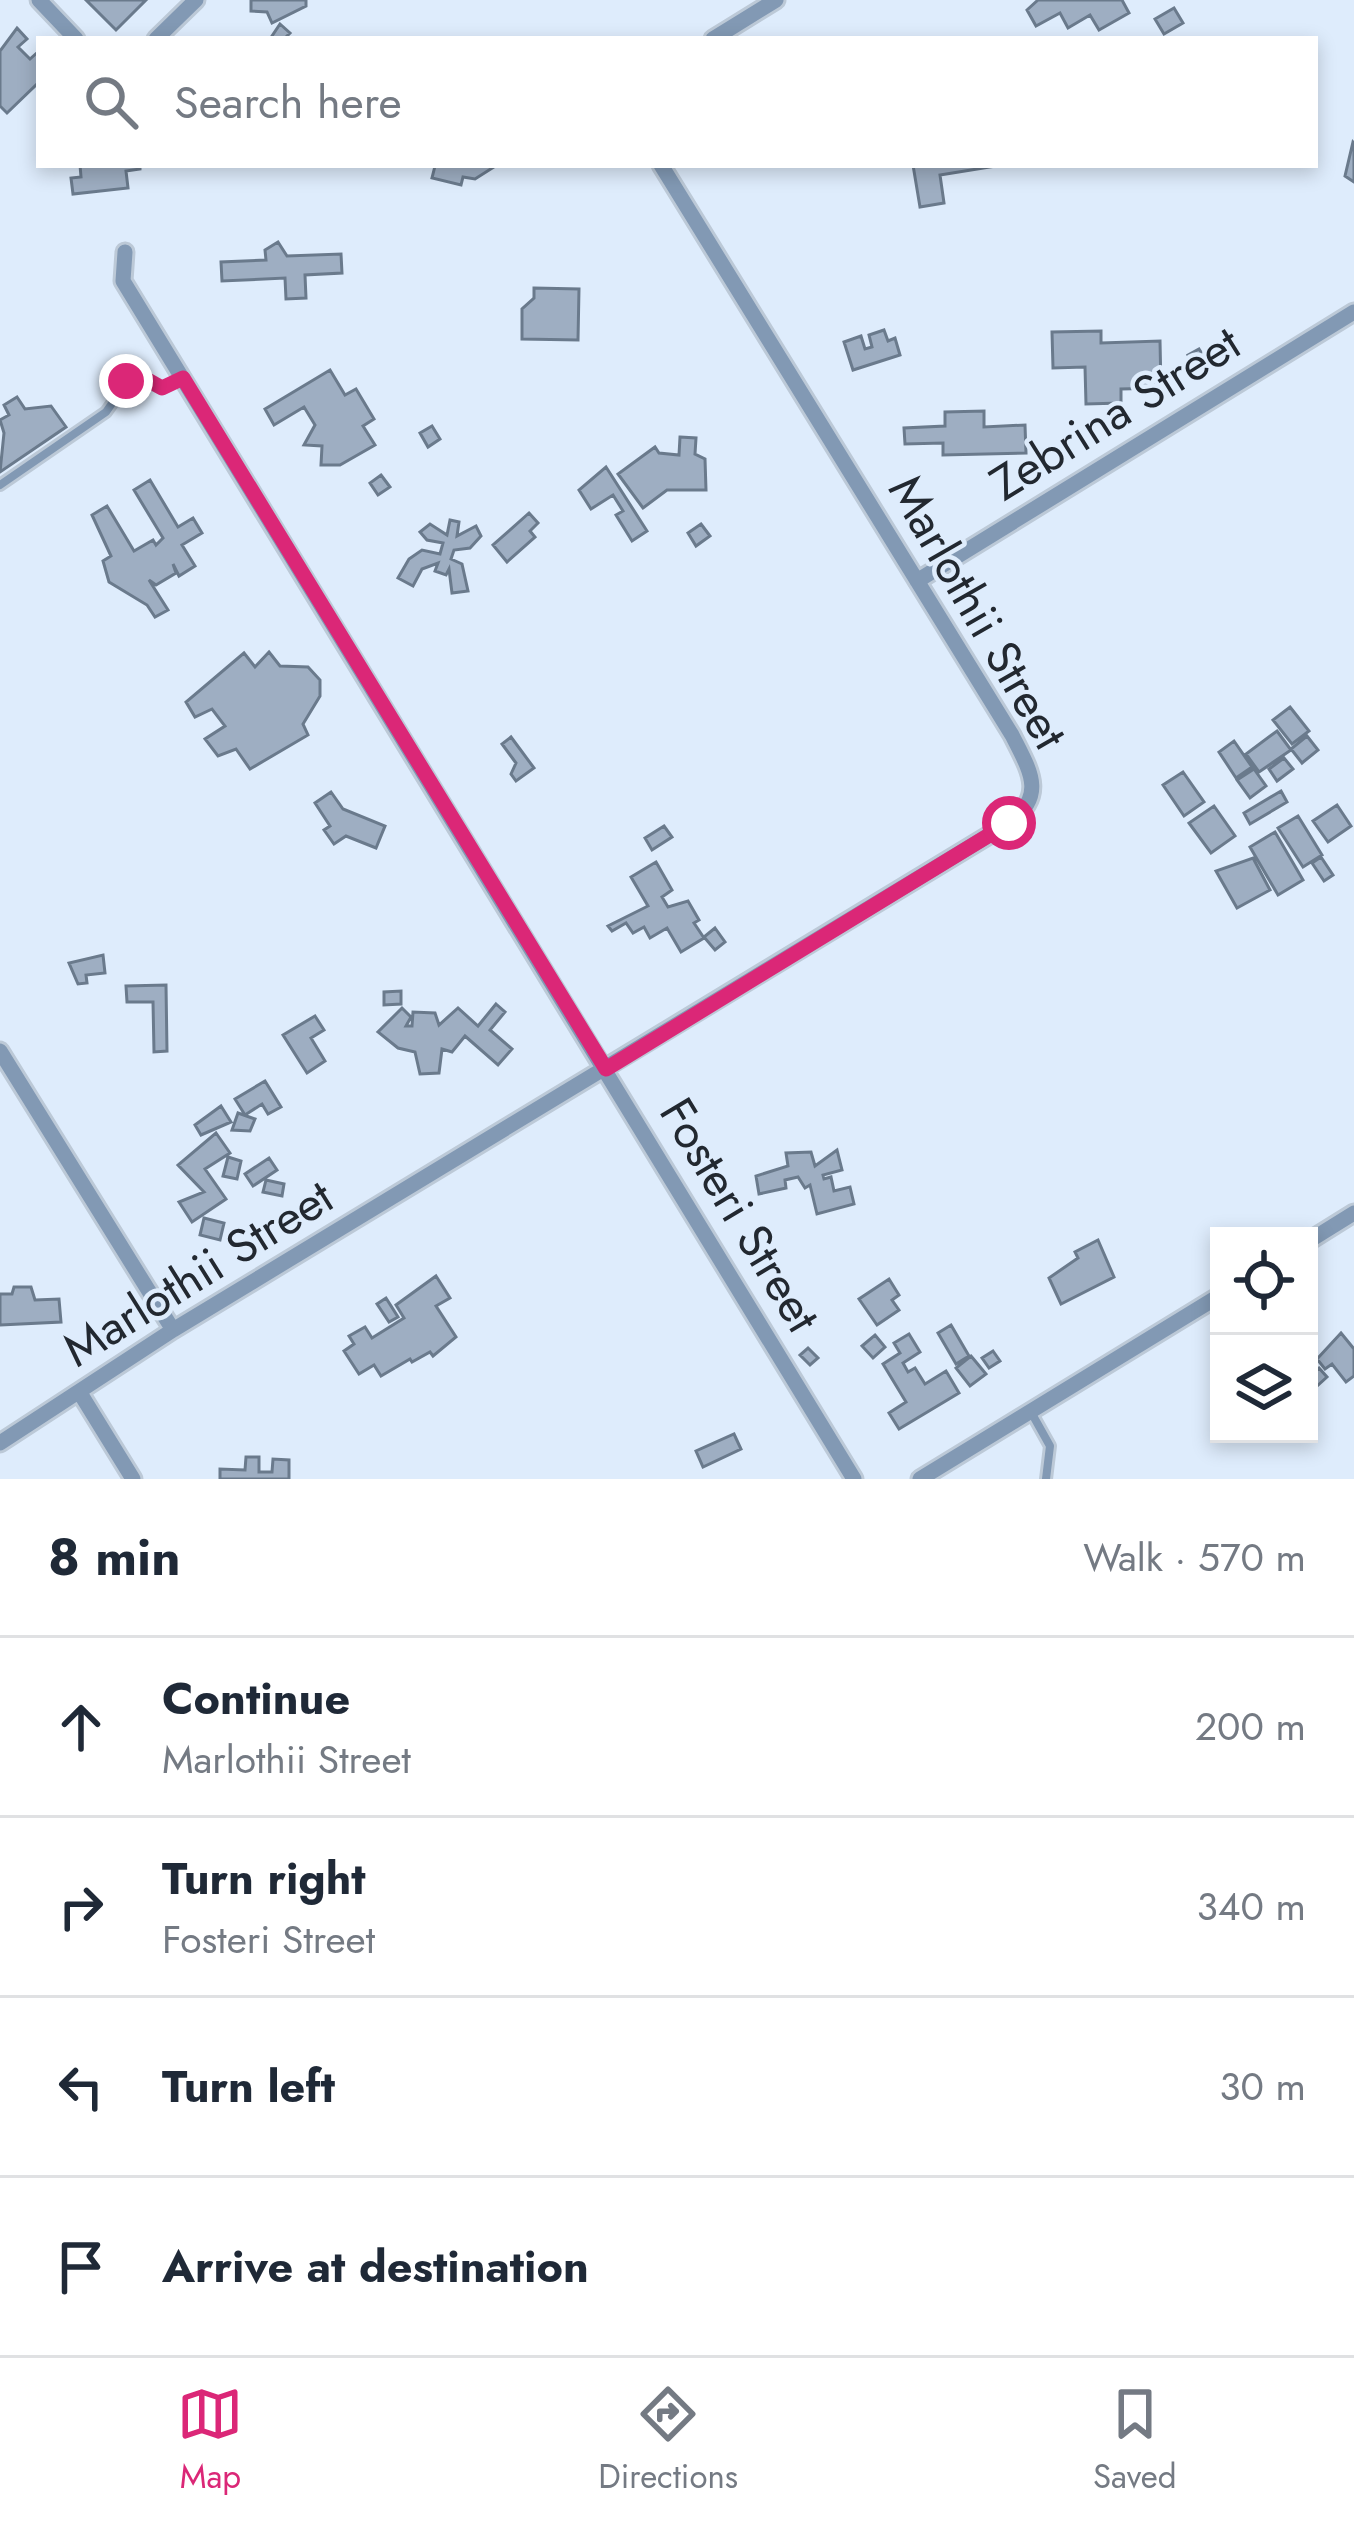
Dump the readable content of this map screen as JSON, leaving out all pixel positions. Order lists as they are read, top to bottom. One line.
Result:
{"streets":{"street":["Zebrina Street","Marlothii Street","Fosteri Street"]},"crossings":[["Zebrina Street","Marlothii Street"],["Marlothii Street","Fosteri Street"]],"page":{"search":"Search here","heading":["8 min","Walk · 570 m"],"list":[["Continue","Marlothii Street","200 m"],["Turn right","Fosteri Street","340 m"],["Turn left","30 m"],"Arrive at destination"],"nav":["Map","Directions","Saved"]}}
